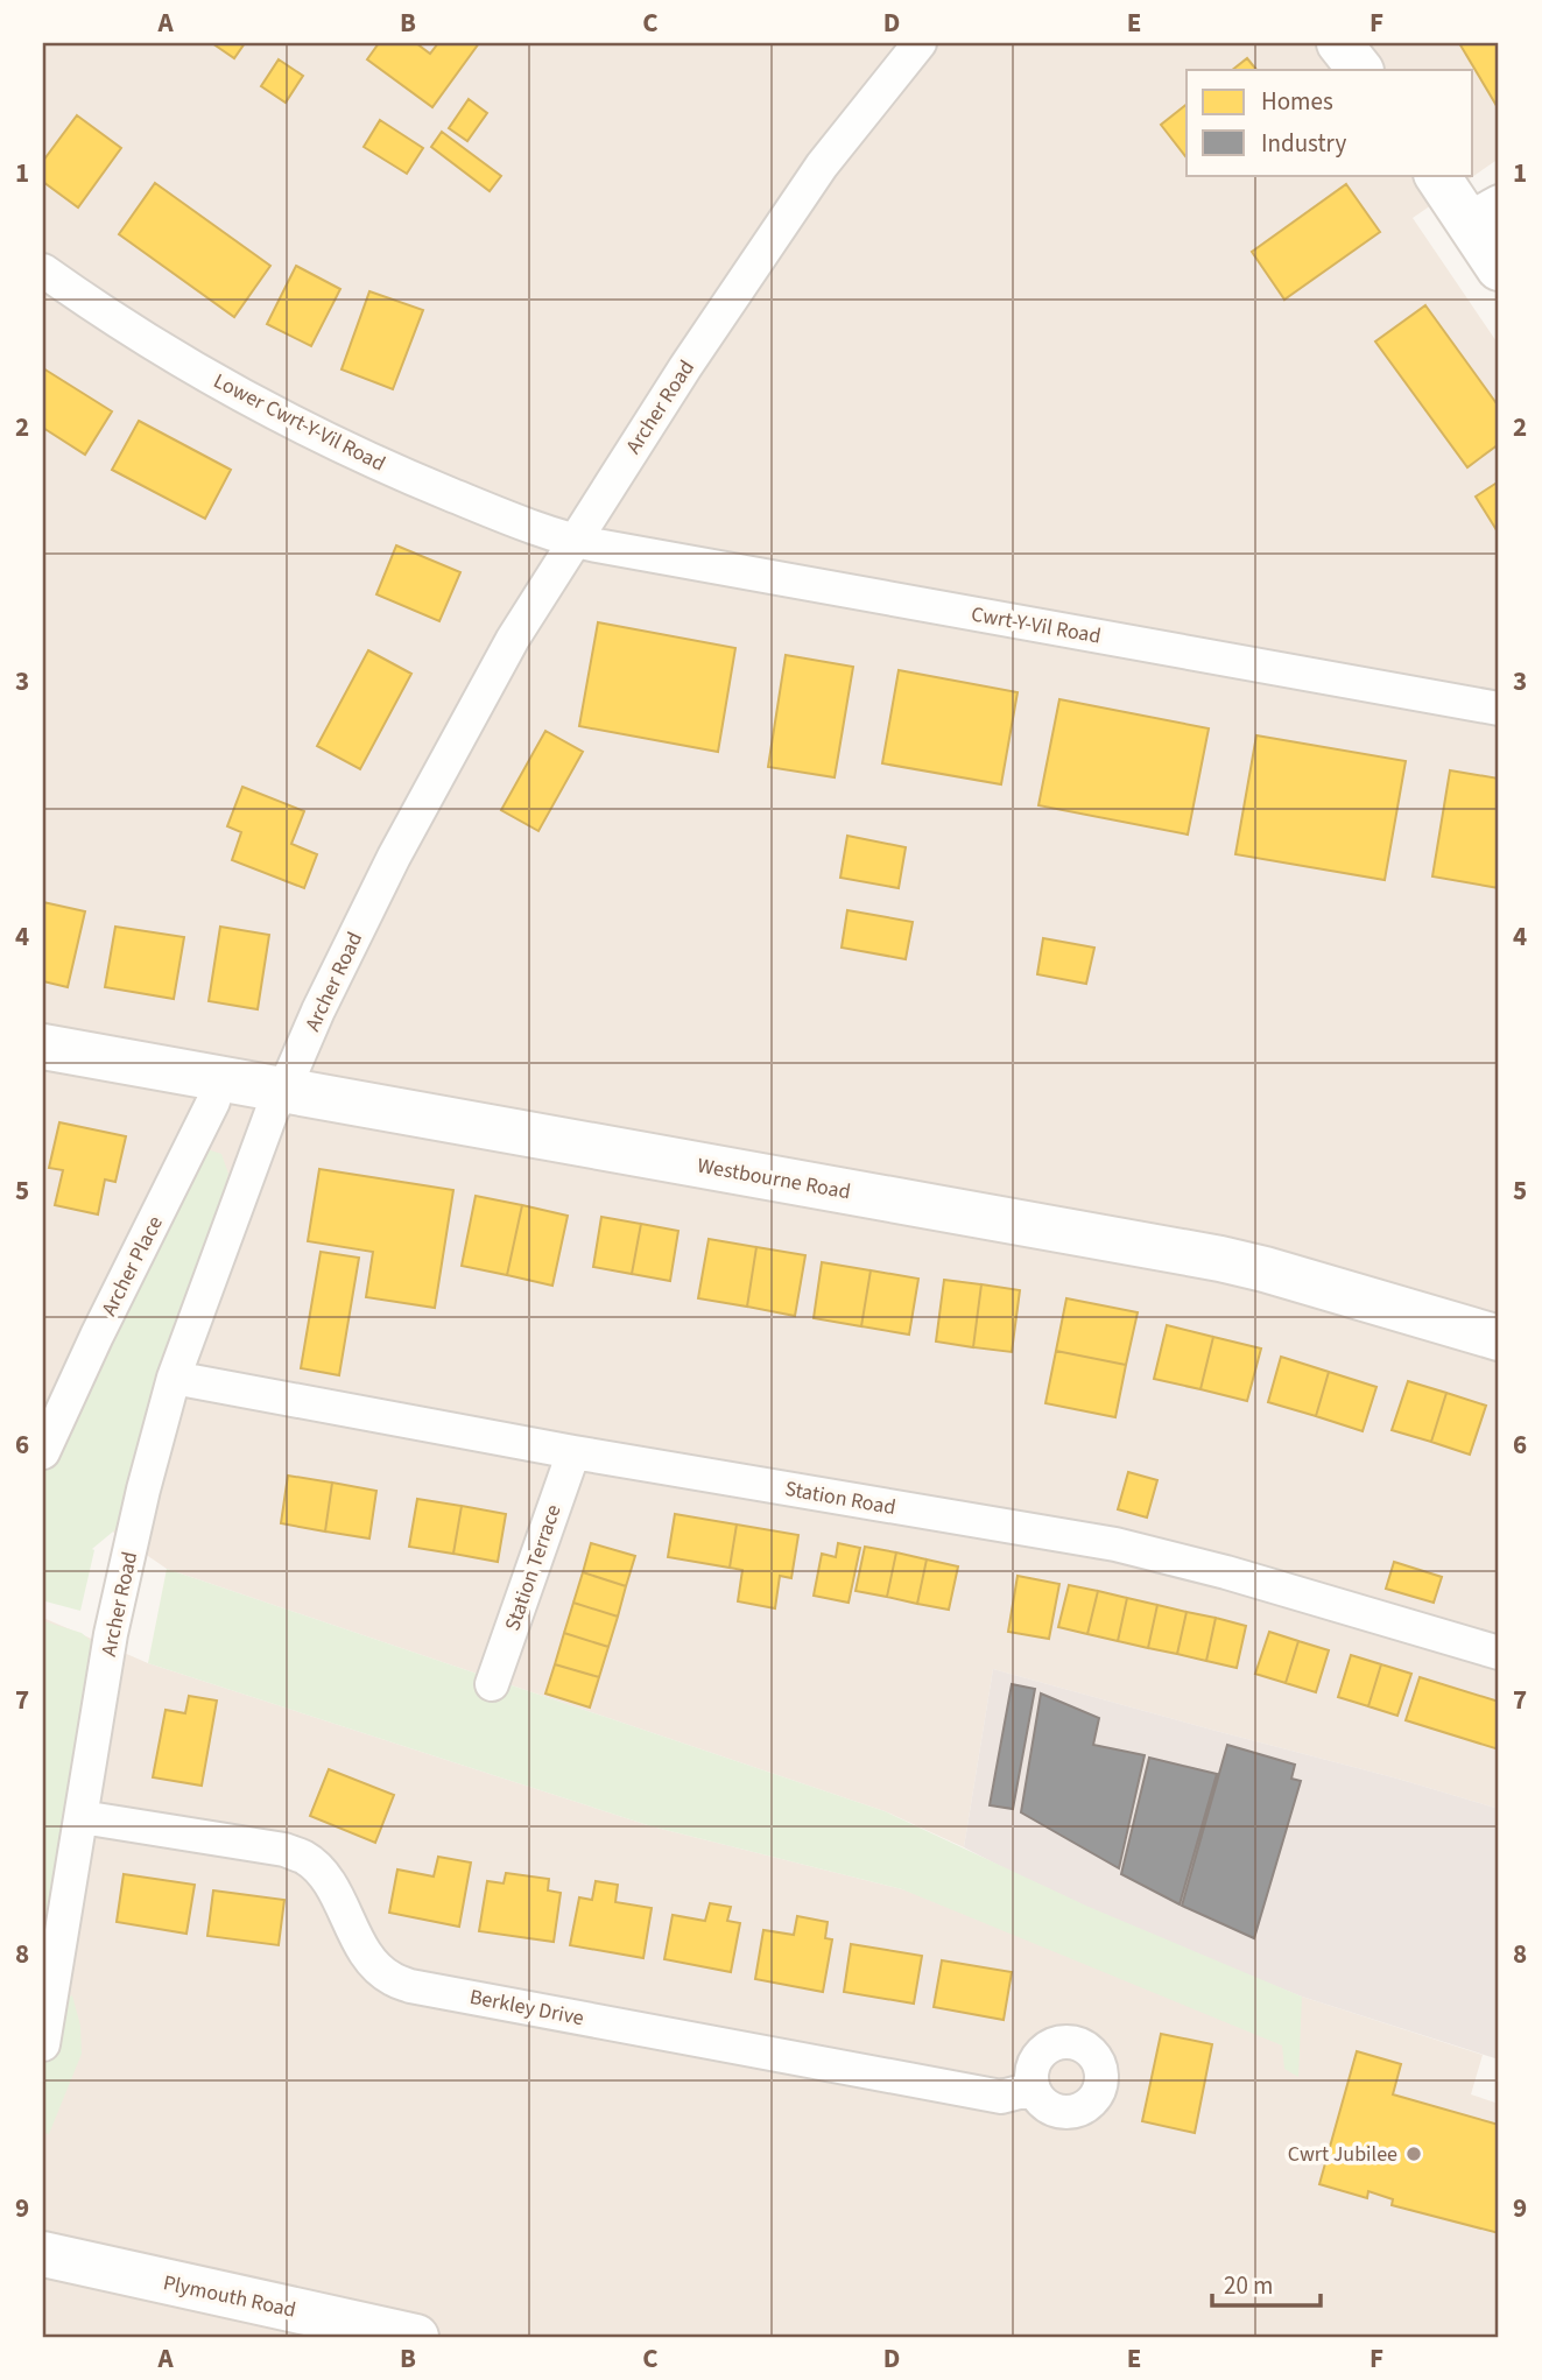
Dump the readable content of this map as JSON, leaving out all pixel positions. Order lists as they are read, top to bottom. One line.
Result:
{"streets":{"street":["Archer Road","Lower Cwrt-Y-Vil Road","Cwrt-Y-Vil Road","Westbourne Road","Archer Place","Station Road","Station Terrace","Berkley Drive","Plymouth Road"]},"crossings":[["Archer Road","Lower Cwrt-Y-Vil Road"],["Archer Road","Cwrt-Y-Vil Road"],["Archer Road","Westbourne Road"],["Archer Road","Station Road"],["Archer Road","Berkley Drive"],["Lower Cwrt-Y-Vil Road","Cwrt-Y-Vil Road"],["Westbourne Road","Archer Place"],["Station Road","Station Terrace"]],"places":["Cwrt Jubilee"],"legend":["Homes","Industry"],"scale_bar":"20 m","grid":{"columns":["A","B","C","D","E","F"],"rows":["1","2","3","4","5","6","7","8","9"]}}
